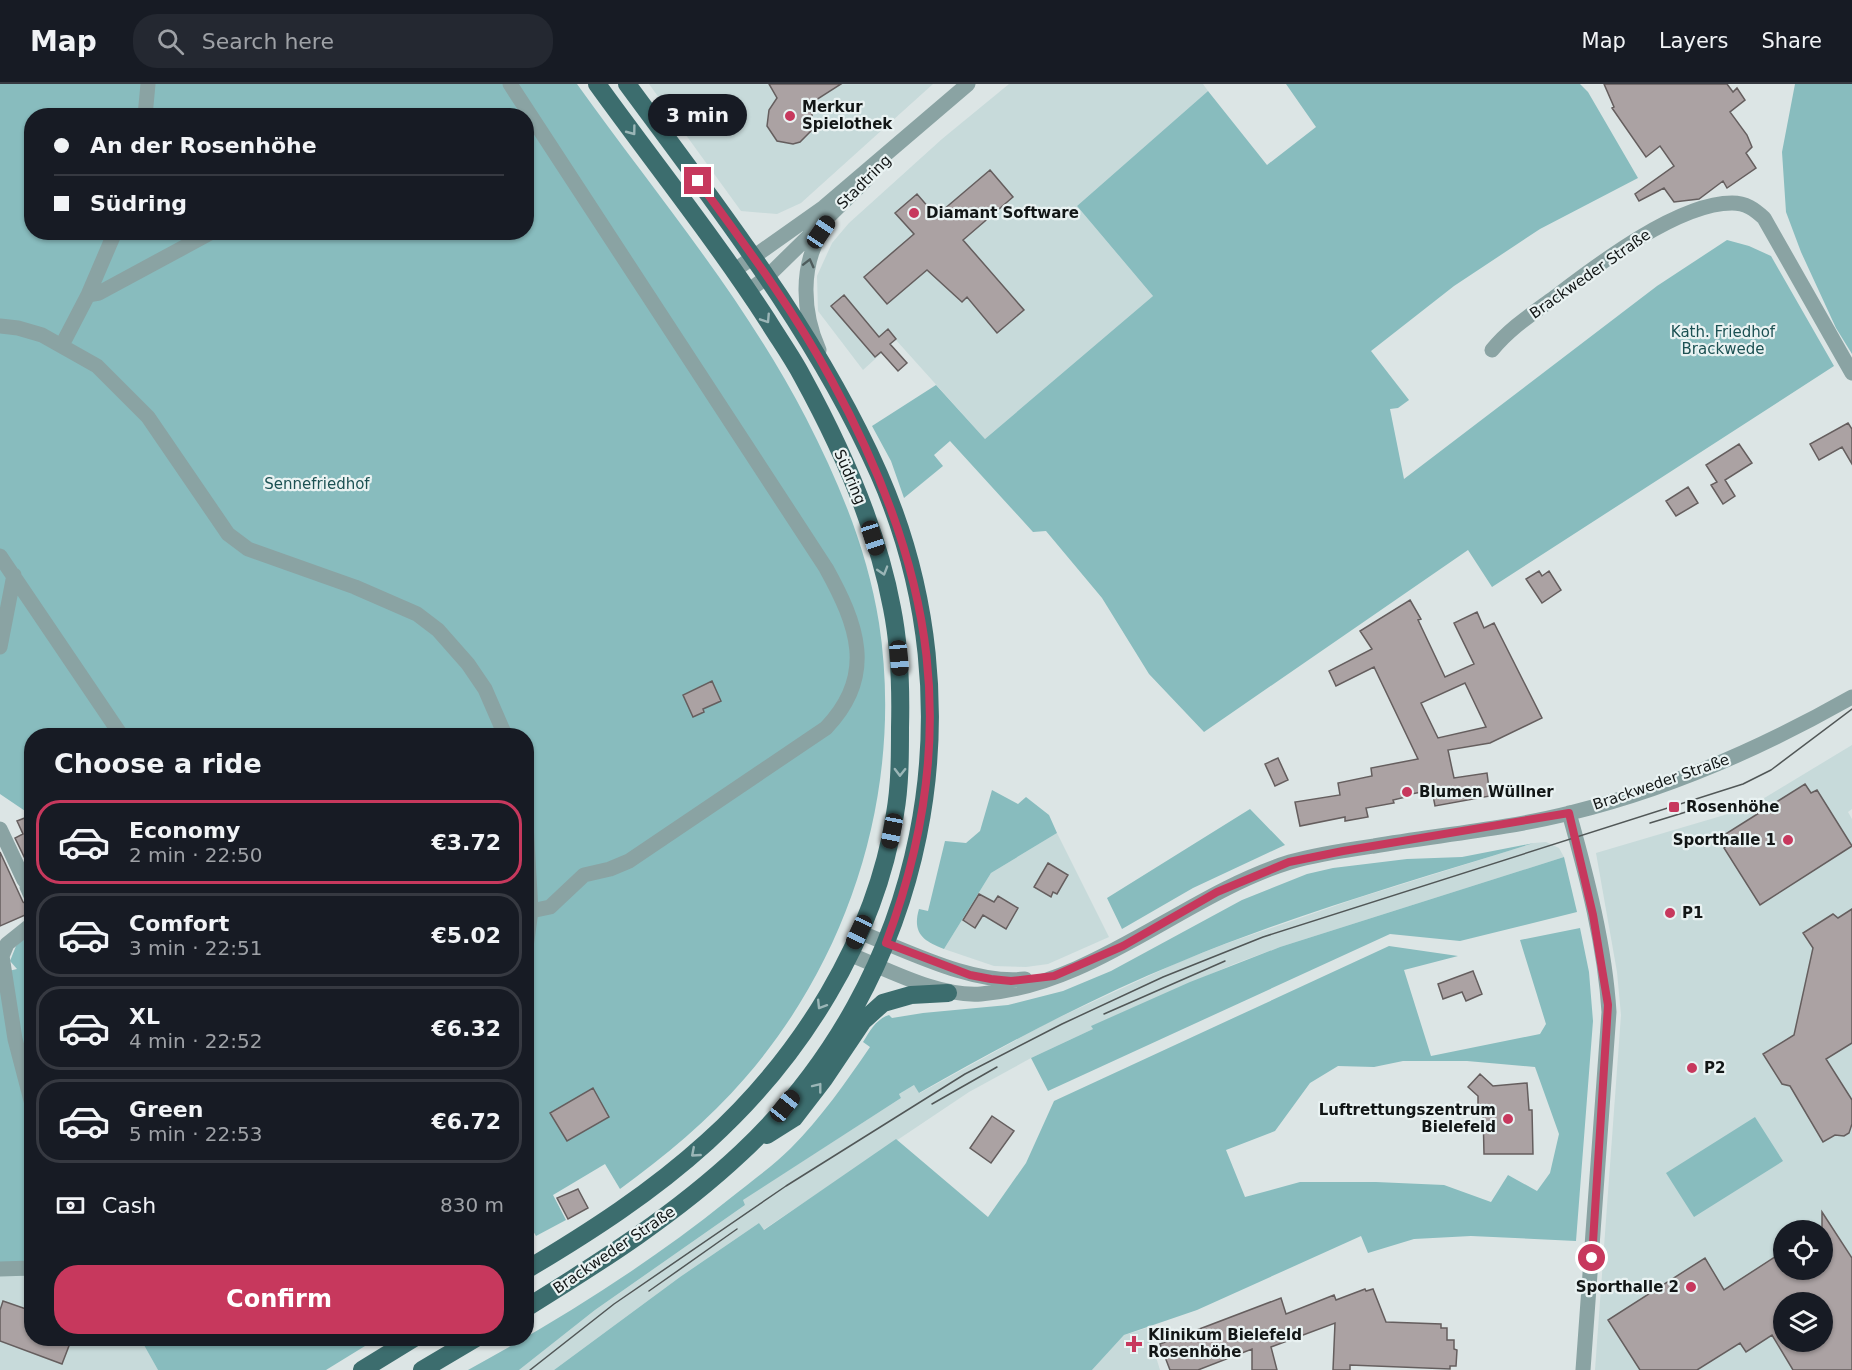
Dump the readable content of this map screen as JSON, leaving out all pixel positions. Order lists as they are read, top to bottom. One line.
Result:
{"streets":{"main road":["Brackweder Straße","Südring"],"street":["Stadtring"]},"crossings":[["Stadtring","Südring"],["Brackweder Straße","Südring"]],"parks":["Kath. Friedhof Brackwede","Sennefriedhof"],"places":{"other":["Merkur Spielothek","Diamant Software","Blumen Wüllner","Sporthalle 1","P1","P2","Luftrettungszentrum Bielefeld","Sporthalle 2"],"transit":["Rosenhöhe"],"health":["Klinikum Bielefeld Rosenhöhe"]},"page":{"header":"Map","search":"Search here","nav":["Map","Layers","Share"],"bubble":"3 min","banner":["An der Rosenhöhe","Südring"],"heading":"Choose a ride","list":[{"name":"Economy","note":"2 min · 22:50","value":"€3.72"},{"name":"Comfort","note":"3 min · 22:51","value":"€5.02"},{"name":"XL","note":"4 min · 22:52","value":"€6.32"},{"name":"Green","note":"5 min · 22:53","value":"€6.72"}],"pay":["Cash","830 m"],"buttons":"Confirm"}}
